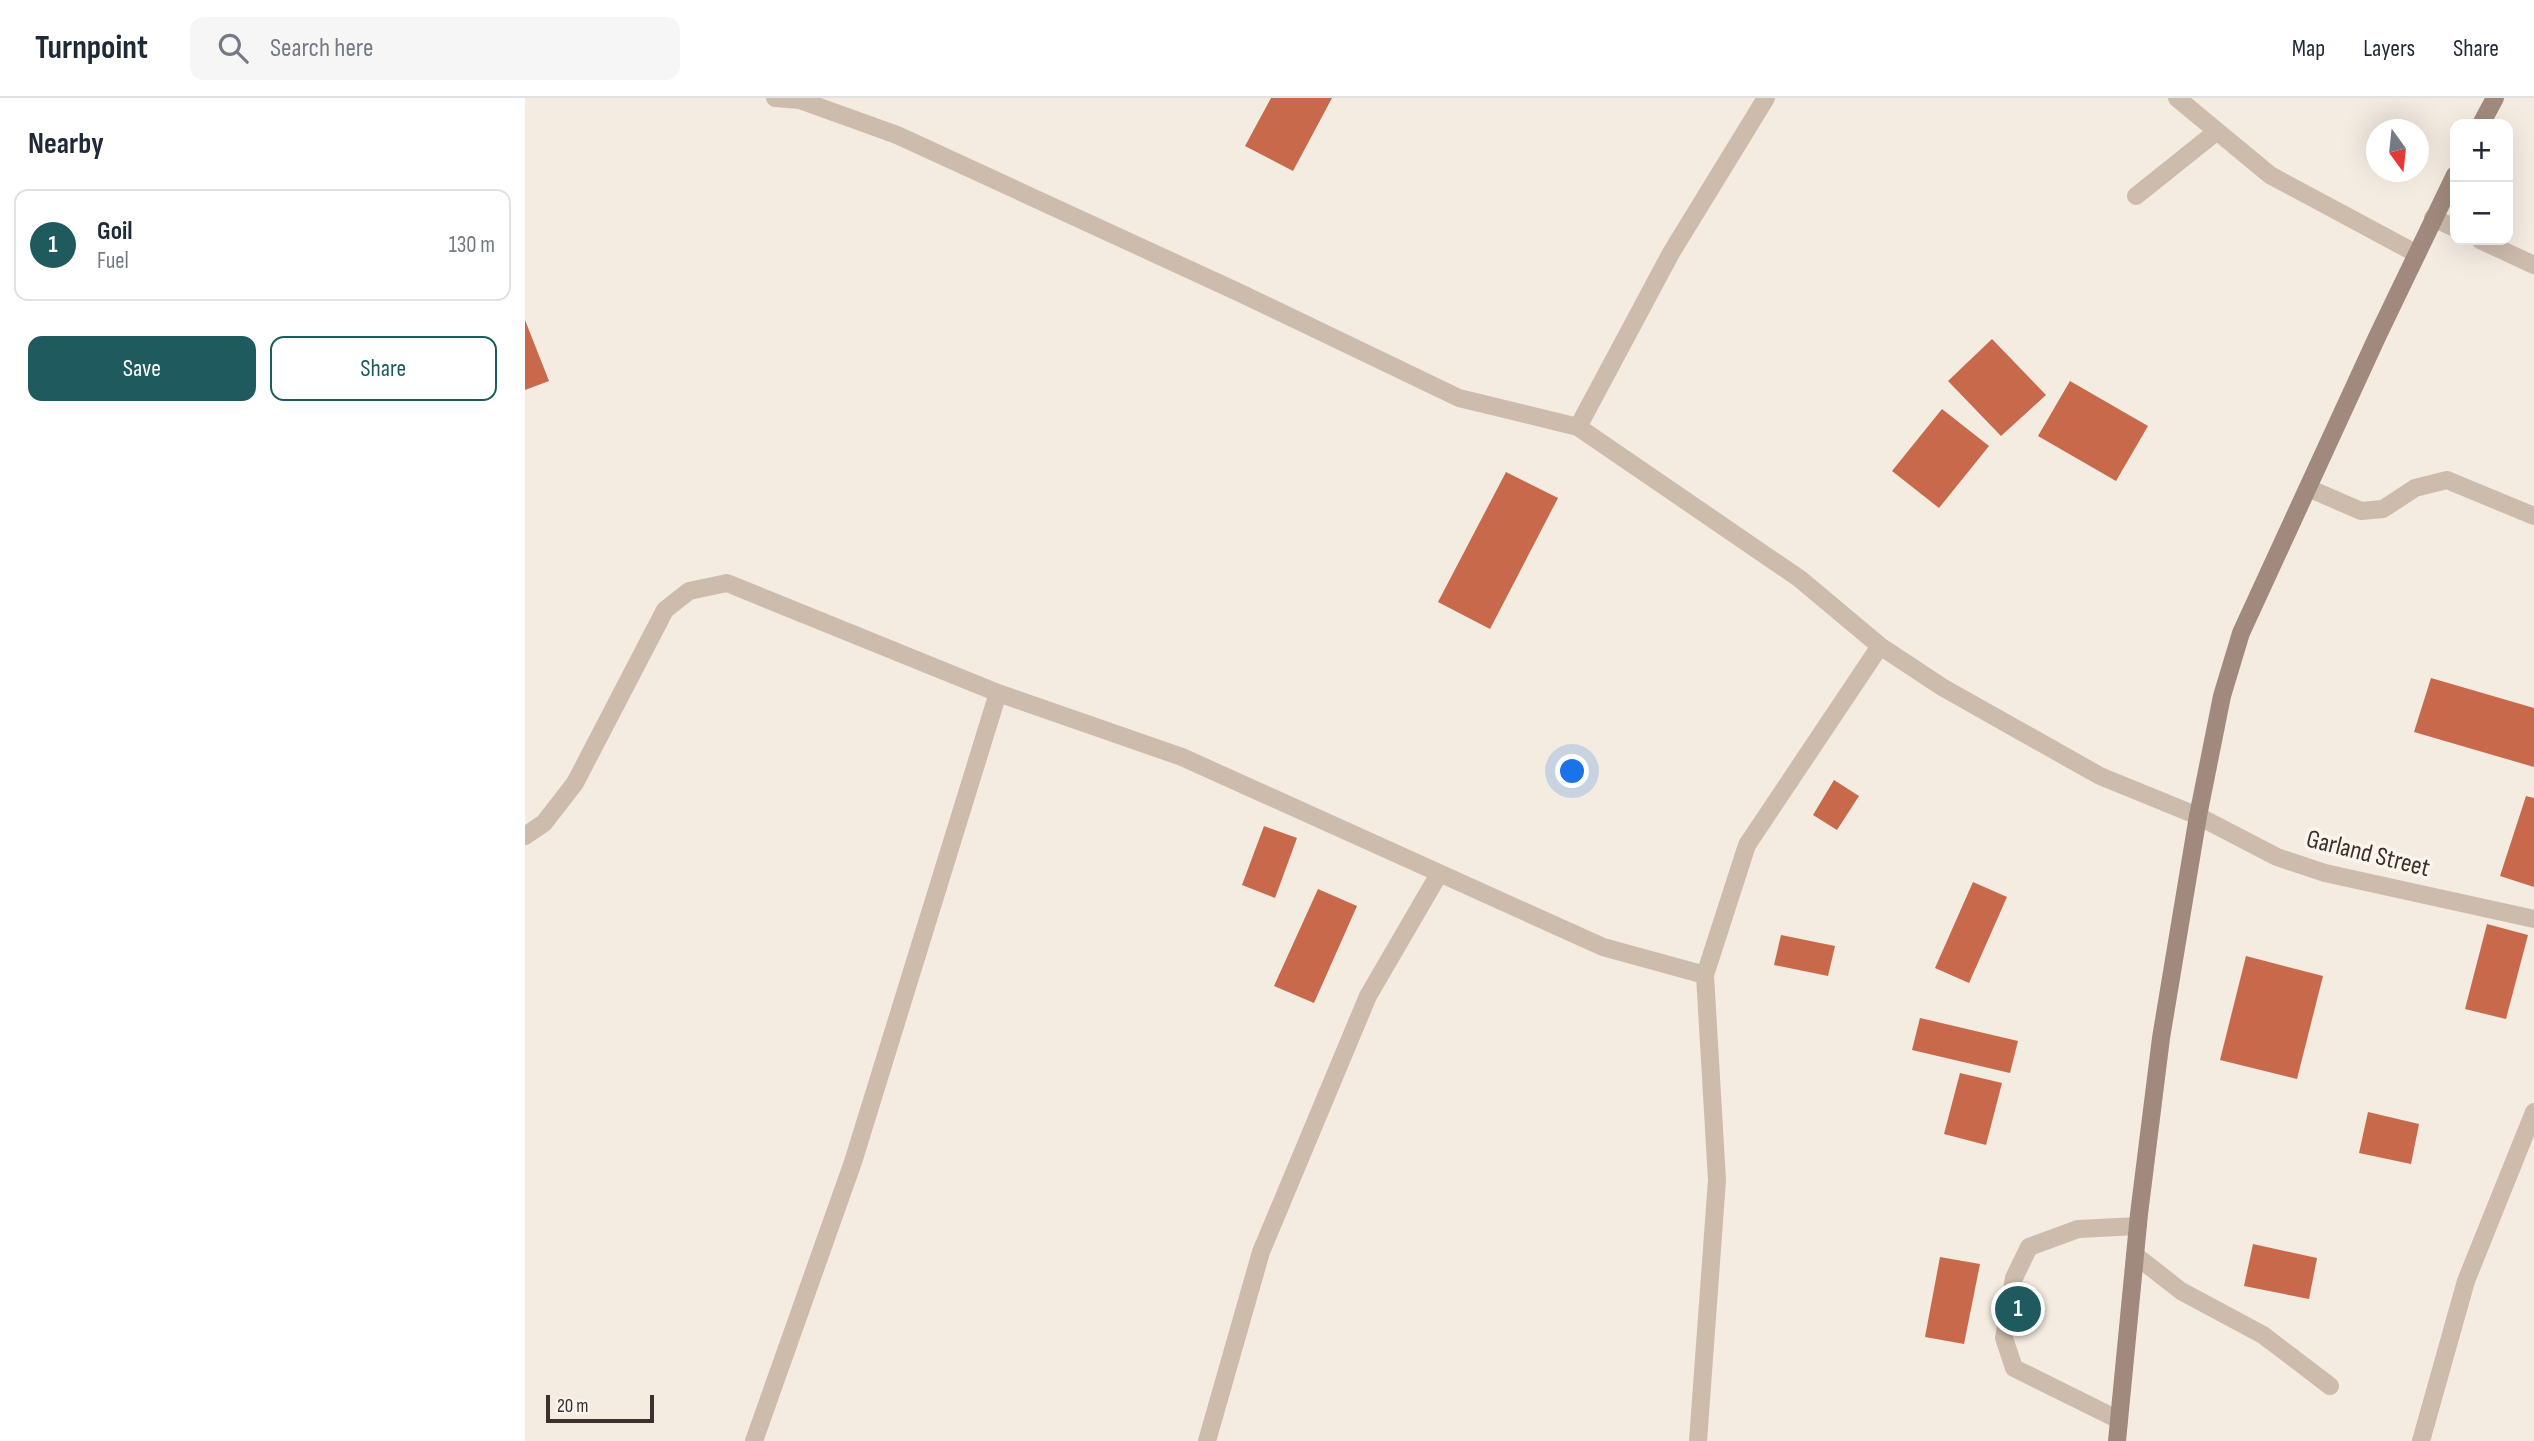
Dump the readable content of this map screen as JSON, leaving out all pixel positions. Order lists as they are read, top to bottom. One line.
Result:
{"streets":{"street":["Garland Street"]},"scale_bar":"20 m","north":"bottom","page":{"header":"Turnpoint","search":"Search here","nav":["Map","Layers","Share"],"heading":"Nearby","map_buttons":["+","−"],"list":[{"mark":"1","name":"Goil","note":"Fuel","value":"130 m"}],"buttons":["Save","Share"],"pins":"1","scale":"20 m"}}
